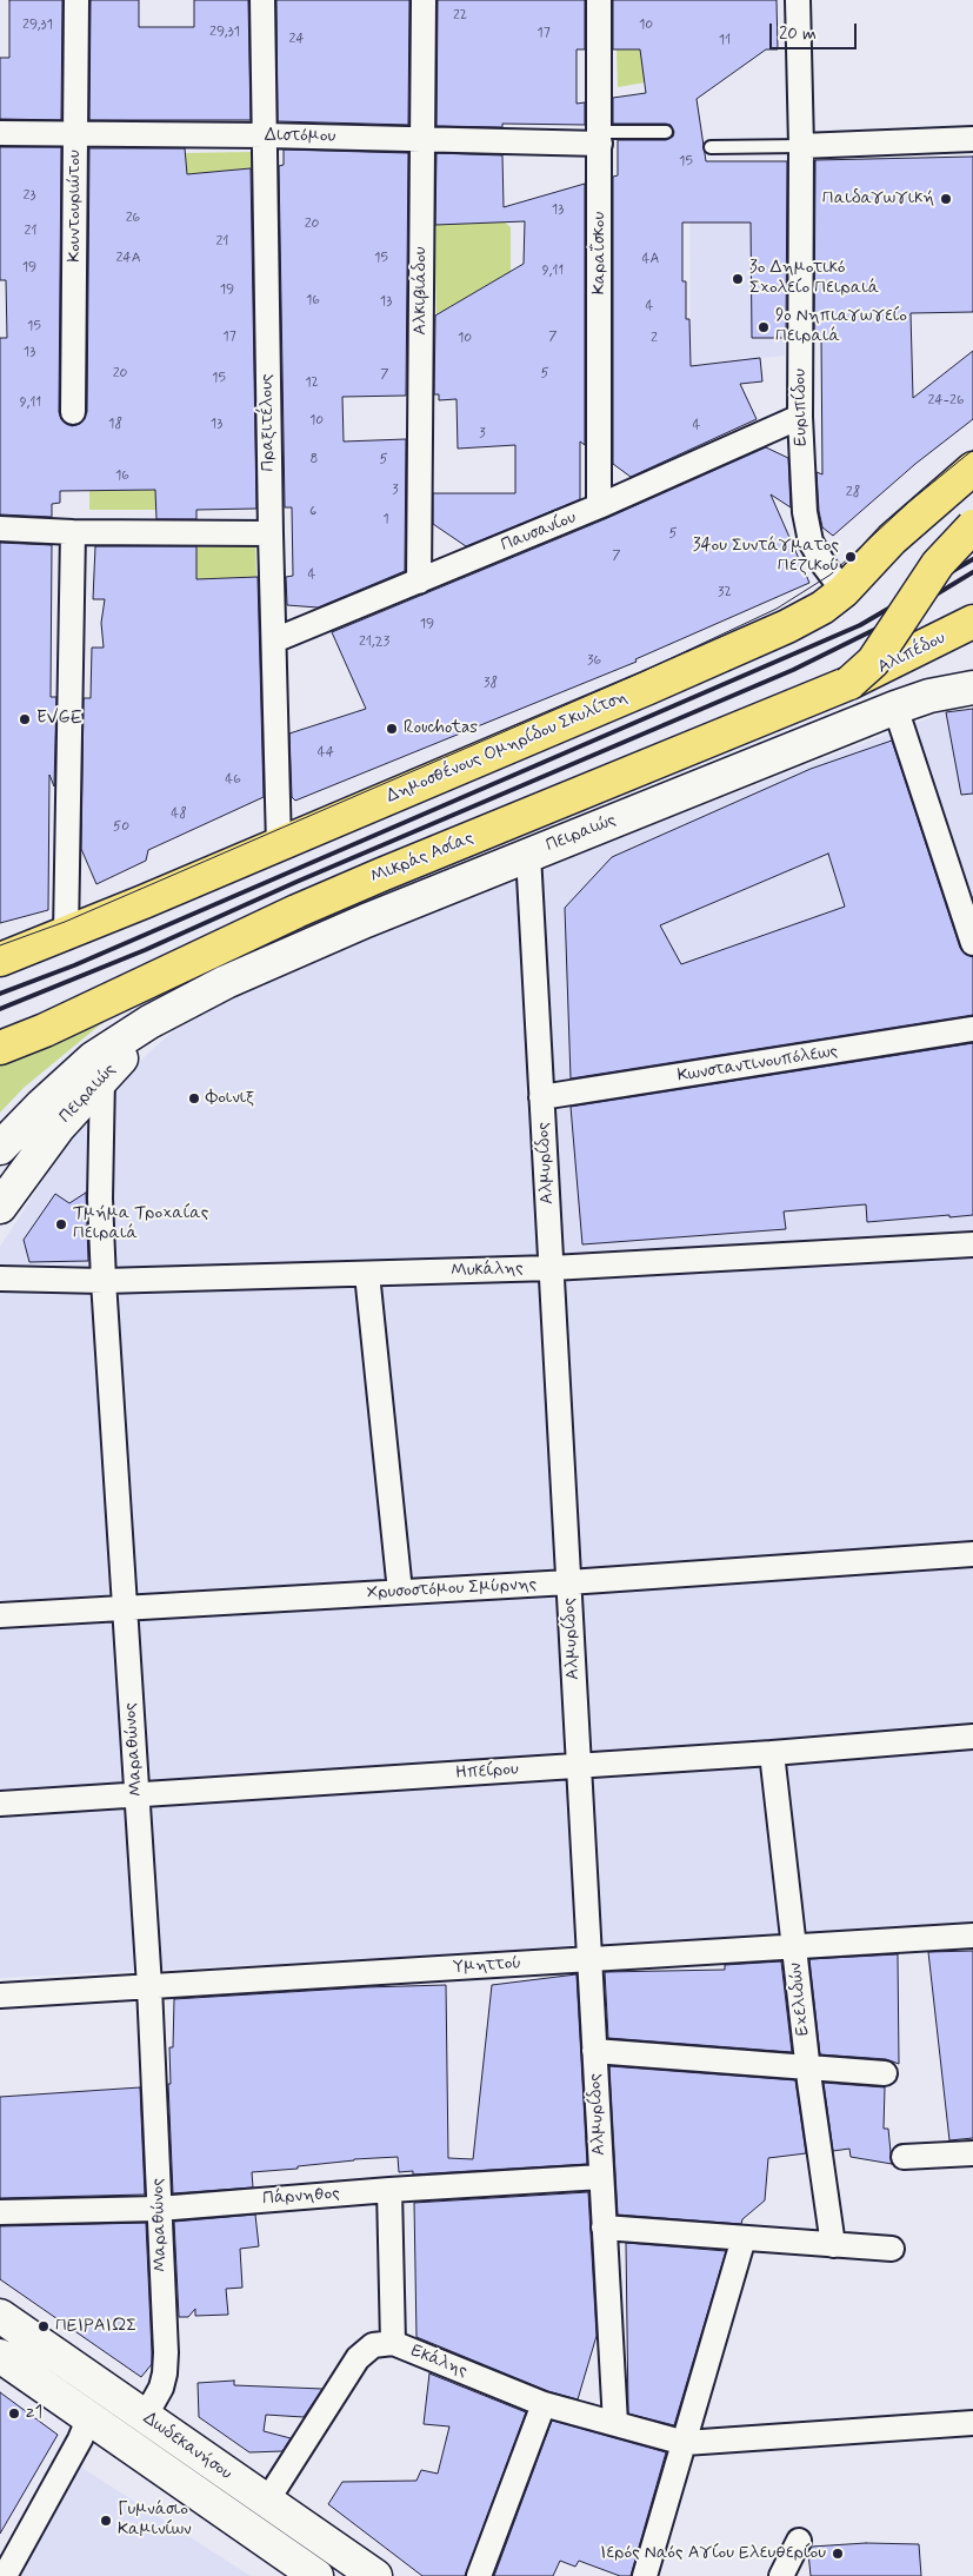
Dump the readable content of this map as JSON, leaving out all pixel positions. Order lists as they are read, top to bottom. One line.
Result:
{"streets":{"main road":["Αλιπέδου","Δημοσθένους Ομηρίδου Σκυλίτση","Πειραιώς","Μικράς Ασίας","Δωδεκανήσου"],"street":["Διστόμου","Κουντουριώτου","Καραΐσκου","Αλκιβιάδου","Ευριπίδου","Πραξιτέλους","Παυσανίου","Κωνσταντινουπόλεως","Αλμυρίδος","Μυκάλης","Χρυσοστόμου Σμύρνης","Μαραθώνος","Ηπείρου","Υμηττού","Εχελιδών","Πάρνηθος","Εκάλης"]},"crossings":[["Διστόμου","Κουντουριώτου"],["Διστόμου","Καραΐσκου"],["Διστόμου","Αλκιβιάδου"],["Διστόμου","Πραξιτέλους"],["Καραΐσκου","Παυσανίου"],["Αλκιβιάδου","Παυσανίου"],["Ευριπίδου","Παυσανίου"],["Ευριπίδου","Δημοσθένους Ομηρίδου Σκυλίτση"],["Πραξιτέλους","Παυσανίου"],["Πραξιτέλους","Δημοσθένους Ομηρίδου Σκυλίτση"],["Αλιπέδου","Μικράς Ασίας"],["Πειραιώς","Αλμυρίδος"],["Πειραιώς","Μαραθώνος"],["Κωνσταντινουπόλεως","Αλμυρίδος"],["Αλμυρίδος","Μυκάλης"],["Αλμυρίδος","Χρυσοστόμου Σμύρνης"],["Αλμυρίδος","Ηπείρου"],["Αλμυρίδος","Υμηττού"],["Αλμυρίδος","Πάρνηθος"],["Αλμυρίδος","Εκάλης"],["Μυκάλης","Μαραθώνος"],["Χρυσοστόμου Σμύρνης","Μαραθώνος"],["Μαραθώνος","Ηπείρου"],["Μαραθώνος","Υμηττού"],["Μαραθώνος","Πάρνηθος"],["Μαραθώνος","Δωδεκανήσου"],["Ηπείρου","Εχελιδών"],["Υμηττού","Εχελιδών"],["Εκάλης","Δωδεκανήσου"]],"places":["Παιδαγωγική","3ο Δημοτικό Σχολείο Πειραιά","9o Νηπιαγωγείο Πειραιά","34ου Συντάγματος Πεζικού","EVGE","Rouchotas","Φοινιξ","Τμήμα Τροχαίας Πειραιά","ΠΕΙΡΑΙΩΣ","z1","Γυμνάσιο Καμινίων","Ιερός Ναός Αγίου Ελευθερίου"],"house_numbers":["22","29,31","10","29,31","17","24","11","15","23","13","26","20","21","21","24A","15","4Α","19","9,11","19","16","13","4","15","17","7","10","2","13","20","5","7","15","12","24-26","9,11","10","18","13","4","3","8","5","16","3","28","6","1","5","7","4","32","19","21,23","36","38","44","46","48","50"],"scale_bar":"20 m"}
